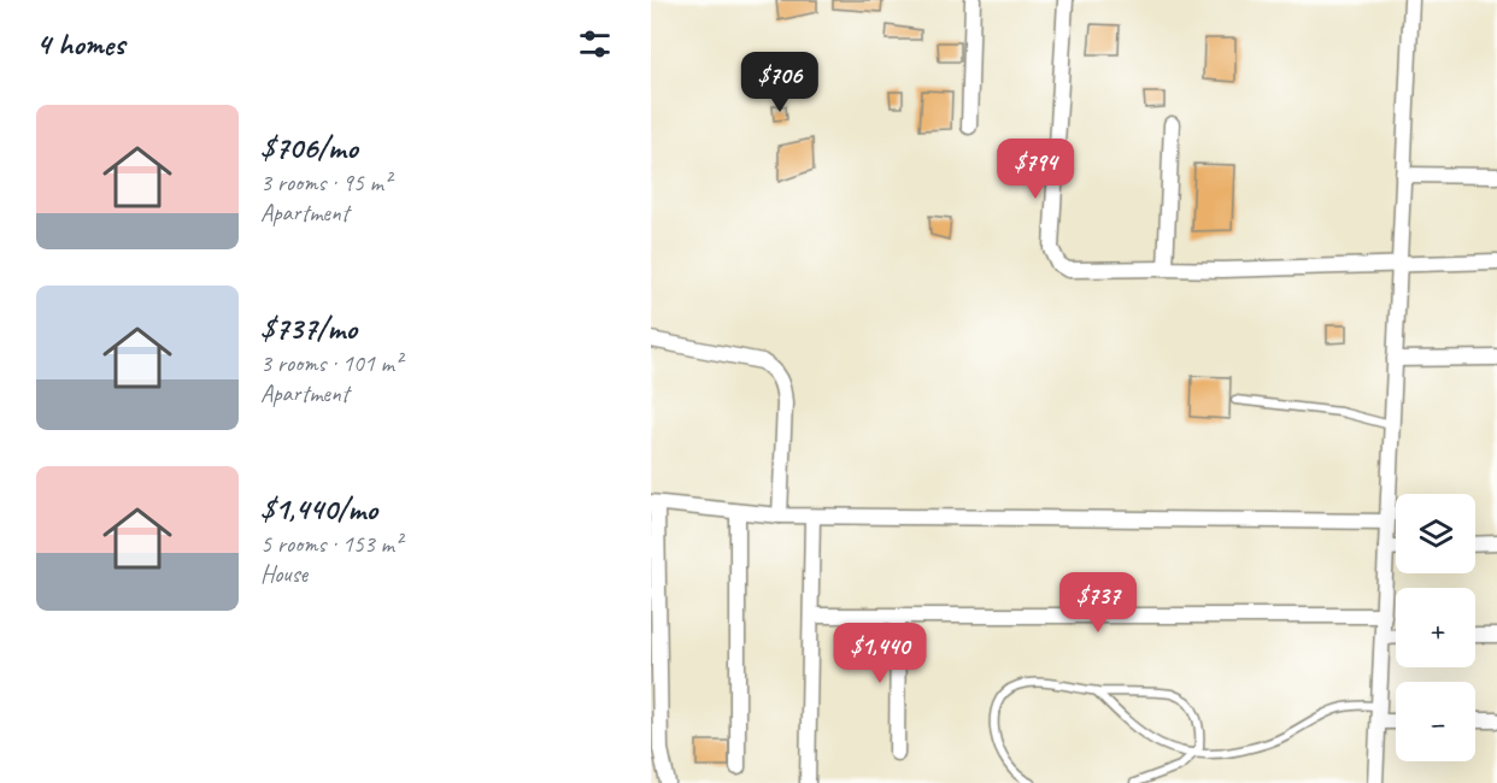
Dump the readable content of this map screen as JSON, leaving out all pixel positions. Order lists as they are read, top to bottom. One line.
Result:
{"page":{"heading":"4 homes","price":["$706","$794","$737","$1,440"],"list":[{"name":"$706/mo","note":"3 rooms · 95 m² · Apartment"},{"name":"$737/mo","note":"3 rooms · 101 m² · Apartment"},{"name":"$1,440/mo","note":"5 rooms · 153 m² · House"}],"map_buttons":["+","−"]}}
